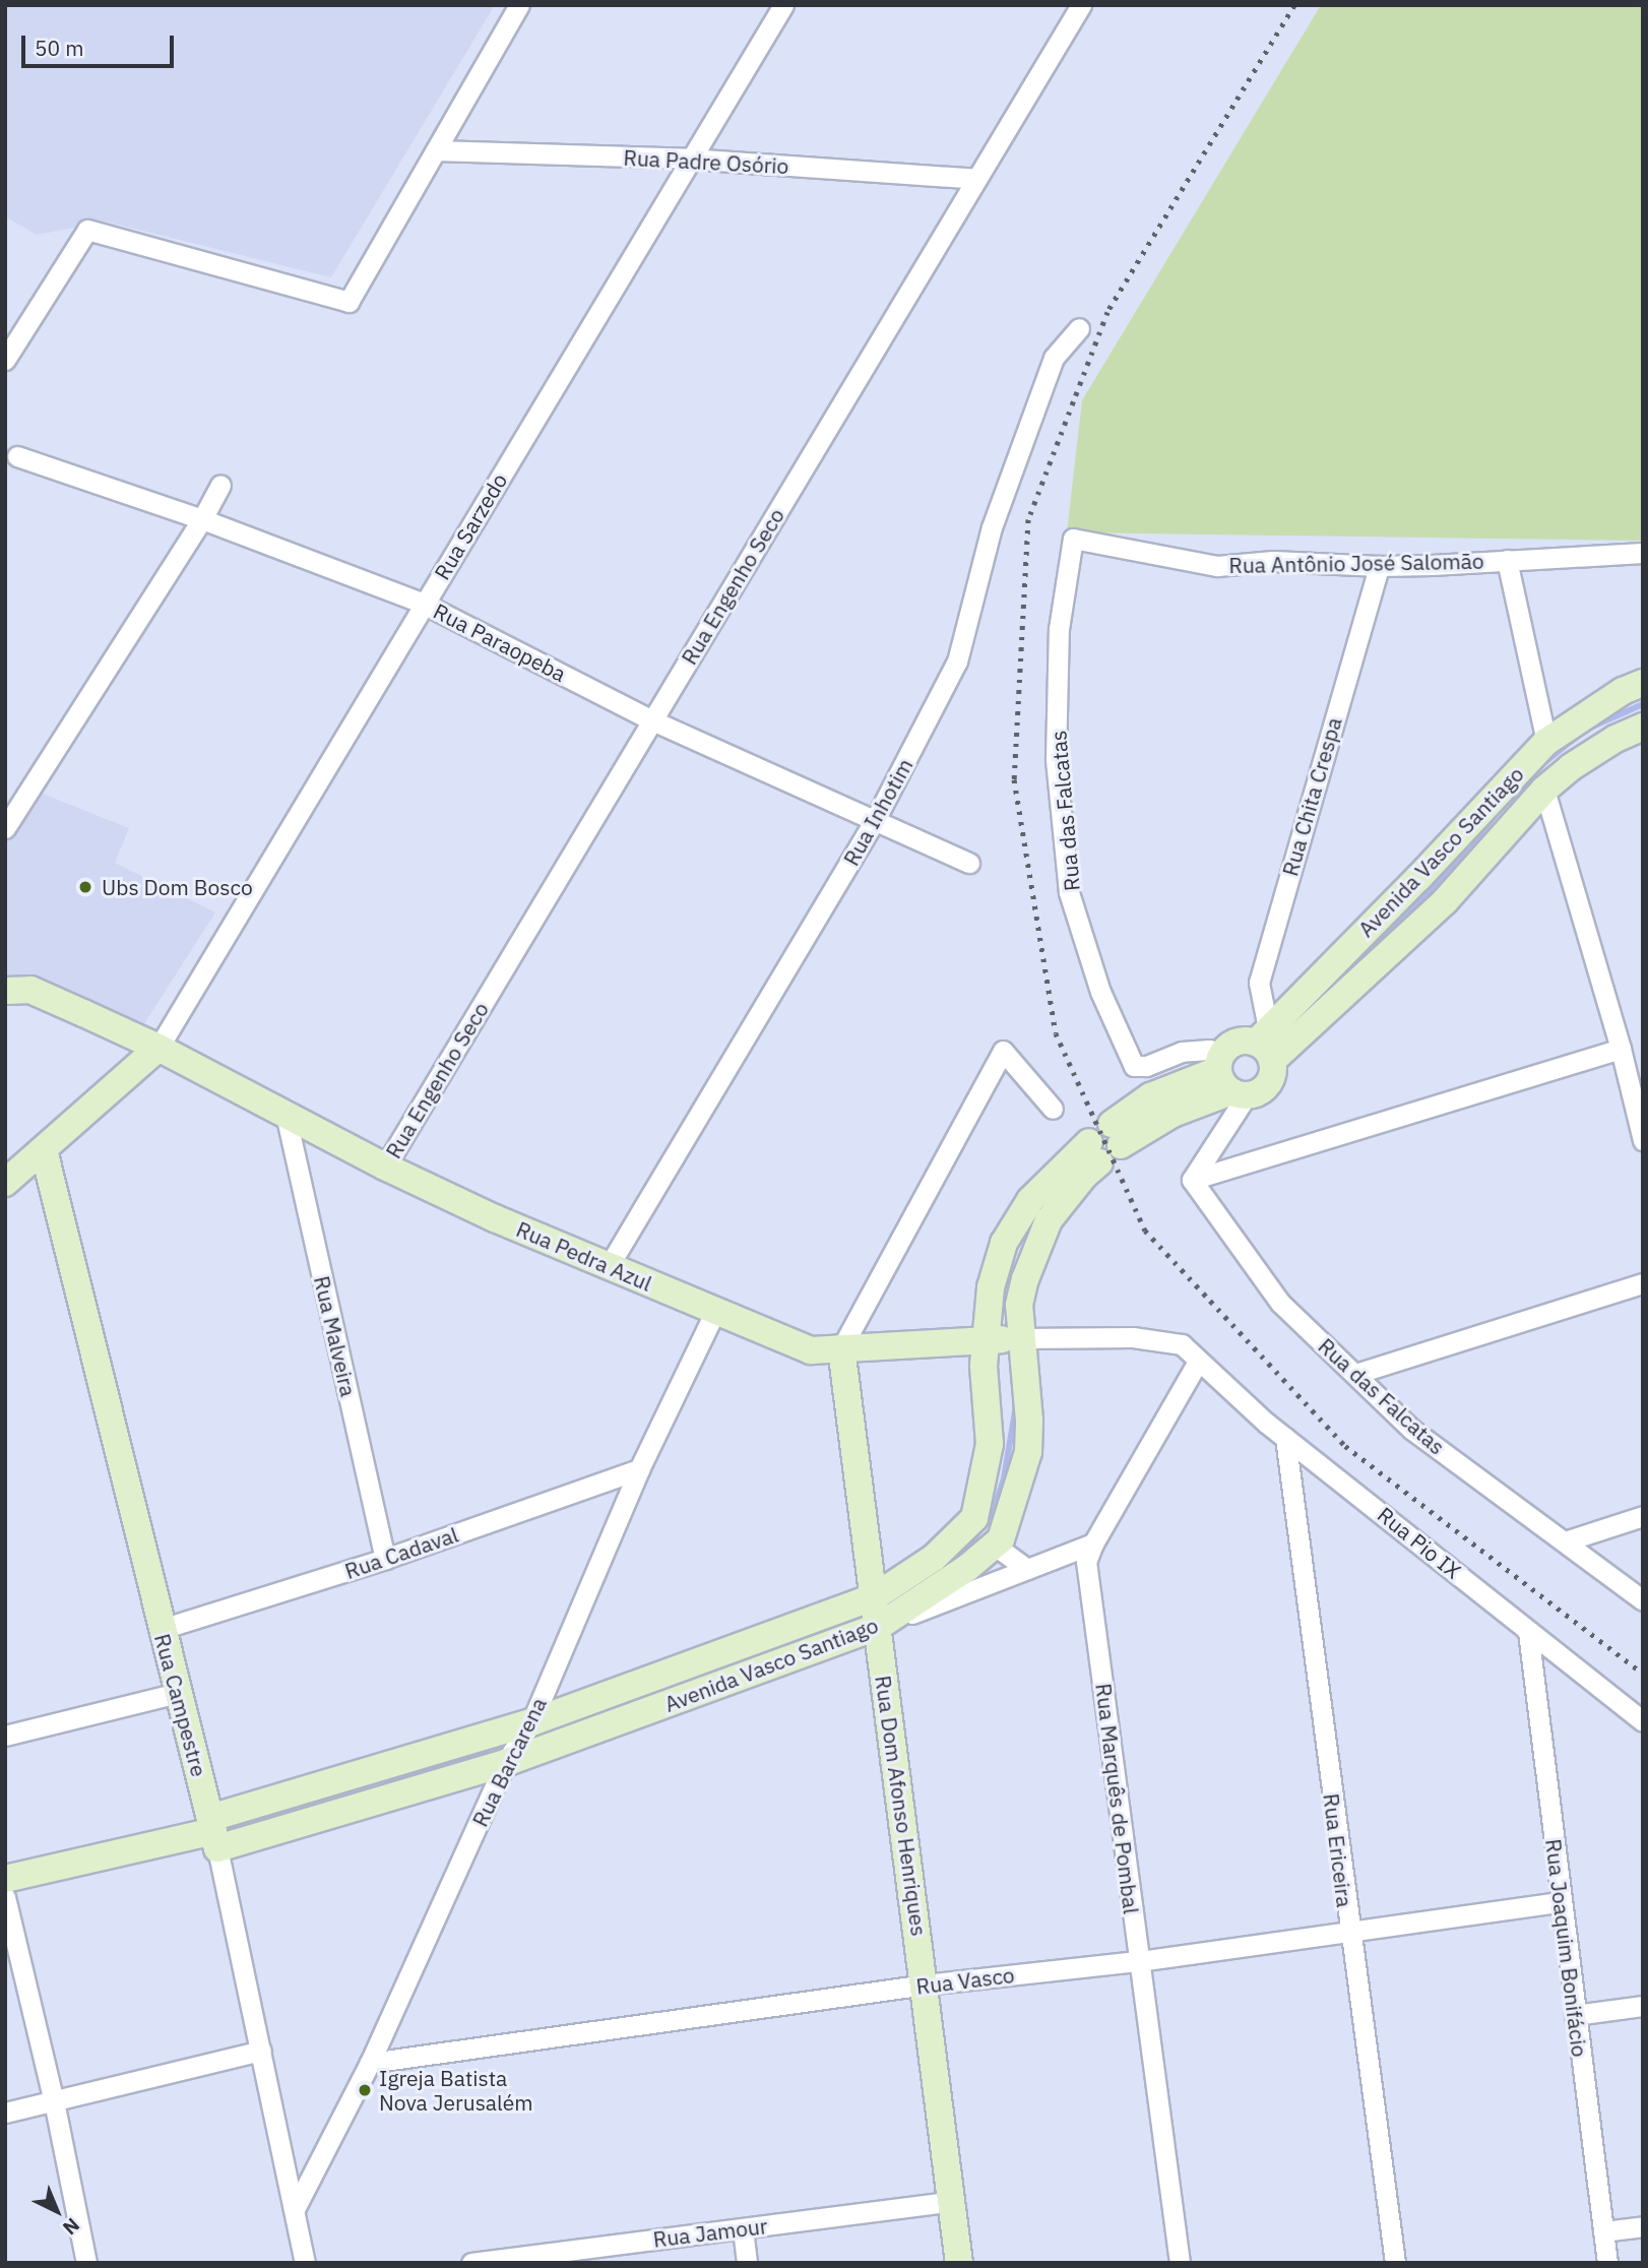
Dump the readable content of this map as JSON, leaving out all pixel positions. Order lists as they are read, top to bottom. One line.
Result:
{"streets":{"street":["Rua Padre Osório","Rua Sarzedo","Rua Antônio José Salomão","Rua Engenho Seco","Rua Paraopeba","Rua Chita Crespa","Rua das Falcatas","Rua Inhotim","Avenida Vasco Santiago","Rua Pedra Azul","Rua Malveira","Rua Pio IX","Rua Cadaval","Rua Campestre","Rua Barcarena","Rua Marquês de Pombal","Rua Dom Afonso Henriques","Rua Ericeira","Rua Joaquim Bonifácio","Rua Vasco","Rua Jamour"]},"crossings":[["Rua Padre Osório","Rua Sarzedo"],["Rua Padre Osório","Rua Engenho Seco"],["Rua Sarzedo","Rua Paraopeba"],["Rua Sarzedo","Rua Pedra Azul"],["Rua Antônio José Salomão","Rua Chita Crespa"],["Rua Antônio José Salomão","Rua das Falcatas"],["Rua Engenho Seco","Rua Paraopeba"],["Rua Engenho Seco","Rua Pedra Azul"],["Rua Paraopeba","Rua Inhotim"],["Rua Chita Crespa","Avenida Vasco Santiago"],["Rua das Falcatas","Avenida Vasco Santiago"],["Rua Inhotim","Rua Pedra Azul"],["Avenida Vasco Santiago","Rua Pedra Azul"],["Avenida Vasco Santiago","Rua Campestre"],["Avenida Vasco Santiago","Rua Barcarena"],["Avenida Vasco Santiago","Rua Dom Afonso Henriques"],["Rua Pedra Azul","Rua Malveira"],["Rua Pedra Azul","Rua Pio IX"],["Rua Pedra Azul","Rua Barcarena"],["Rua Pedra Azul","Rua Marquês de Pombal"],["Rua Pedra Azul","Rua Dom Afonso Henriques"],["Rua Malveira","Rua Cadaval"],["Rua Pio IX","Rua Marquês de Pombal"],["Rua Pio IX","Rua Ericeira"],["Rua Pio IX","Rua Joaquim Bonifácio"],["Rua Cadaval","Rua Campestre"],["Rua Cadaval","Rua Barcarena"],["Rua Campestre","Rua Barcarena"],["Rua Barcarena","Rua Vasco"],["Rua Marquês de Pombal","Rua Vasco"],["Rua Dom Afonso Henriques","Rua Vasco"],["Rua Dom Afonso Henriques","Rua Jamour"],["Rua Ericeira","Rua Vasco"],["Rua Joaquim Bonifácio","Rua Vasco"]],"places":["Ubs Dom Bosco","Igreja Batista Nova Jerusalém"],"scale_bar":"50 m","north":"bottom right"}
